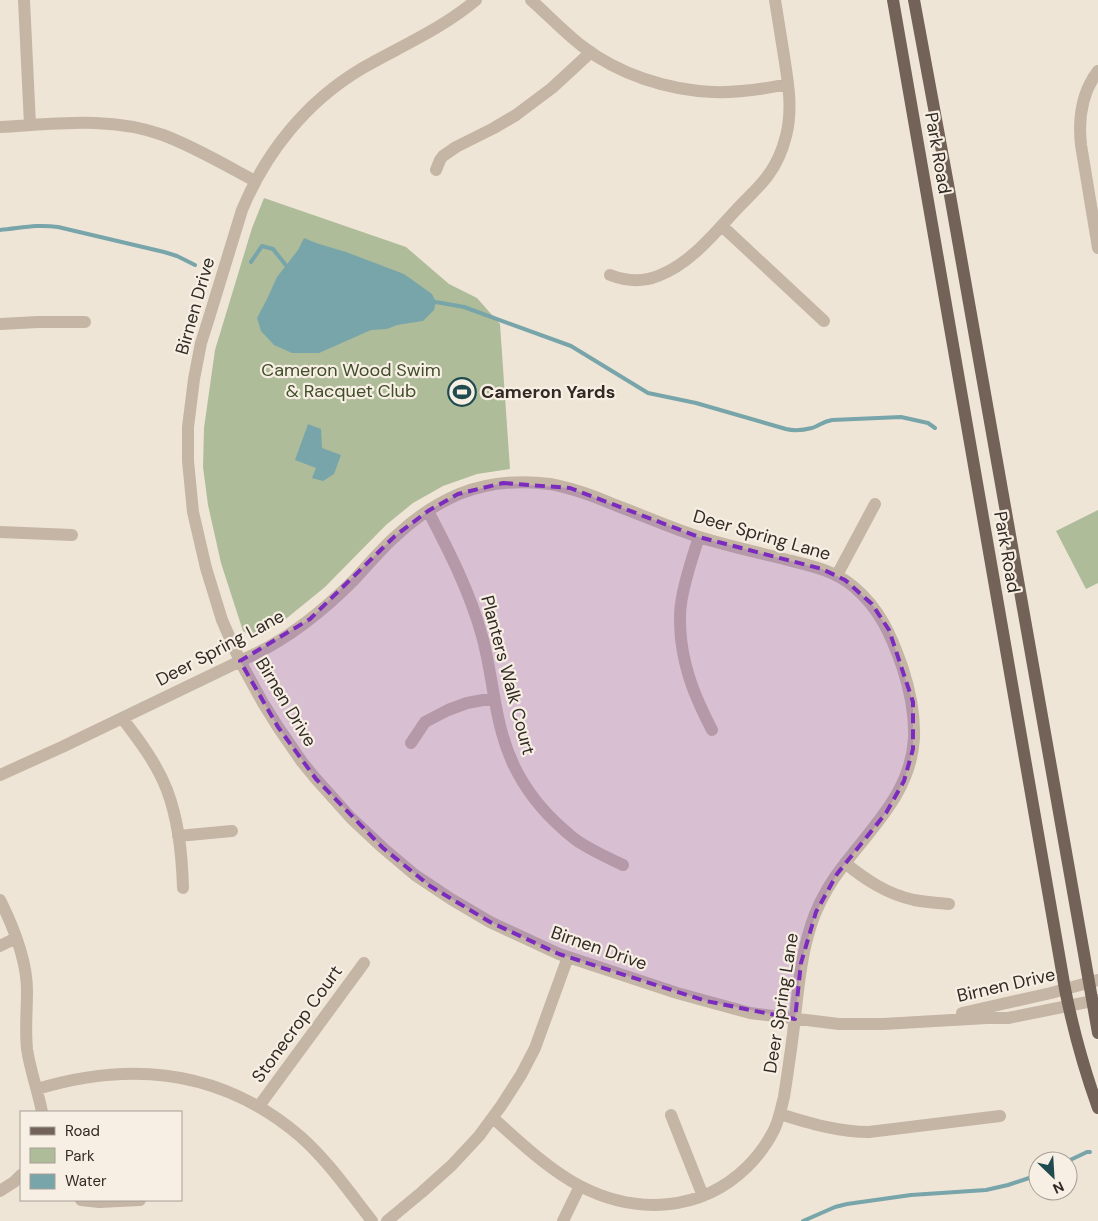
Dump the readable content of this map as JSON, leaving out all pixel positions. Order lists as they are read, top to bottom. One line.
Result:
{"streets":{"main road":["Park Road"],"street":["Birnen Drive","Deer Spring Lane","Planters Walk Court","Stonecrop Court"]},"crossings":[["Park Road","Birnen Drive"],["Birnen Drive","Deer Spring Lane"],["Deer Spring Lane","Planters Walk Court"]],"parks":["Cameron Wood Swim & Racquet Club"],"places":{"sports":["Cameron Yards"]},"legend":["Road","Park","Water"],"north":"bottom right"}
